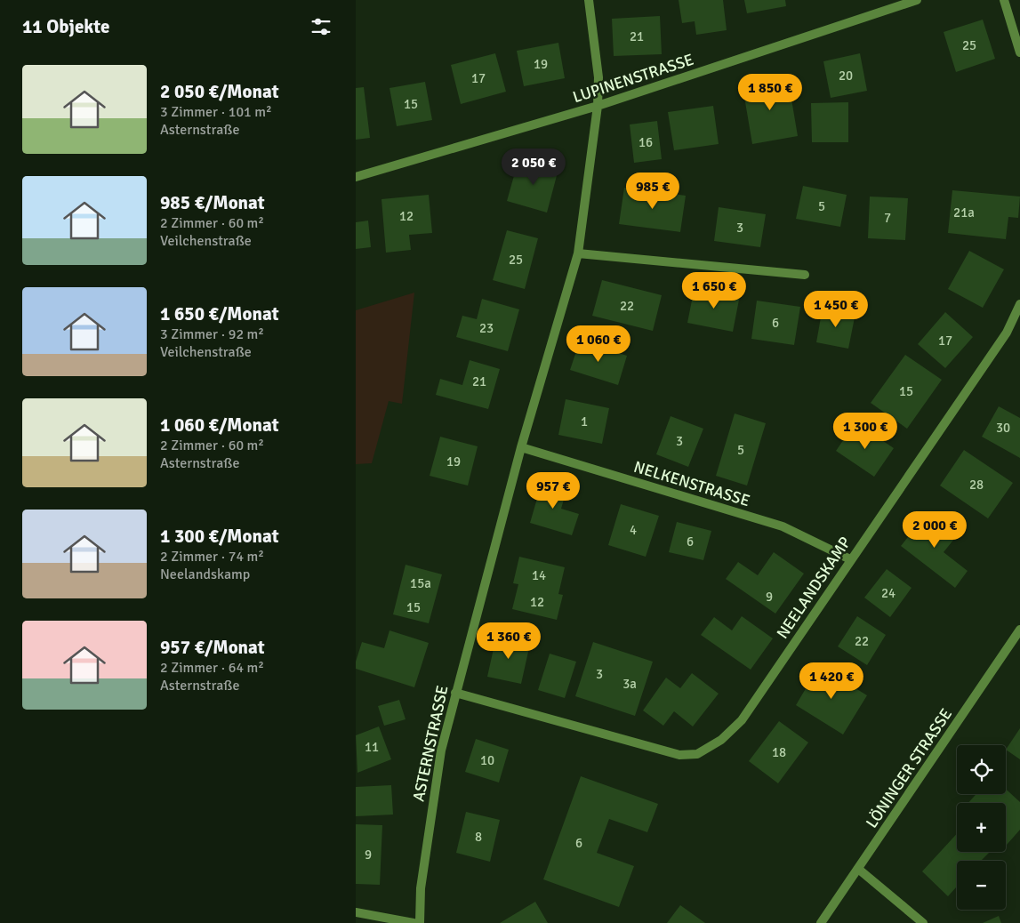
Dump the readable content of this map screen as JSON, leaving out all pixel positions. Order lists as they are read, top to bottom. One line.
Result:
{"streets":{"street":["LUPINENSTRASSE","NELKENSTRASSE","NEELANDSKAMP","ASTERNSTRASSE","LÖNINGER STRASSE"]},"crossings":[["LUPINENSTRASSE","ASTERNSTRASSE"],["NELKENSTRASSE","NEELANDSKAMP"],["NELKENSTRASSE","ASTERNSTRASSE"],["NEELANDSKAMP","ASTERNSTRASSE"]],"house_numbers":["21","25","19","20","17","15","16","5","21a","12","7","3","25","22","6","23","17","21","15","1","30","3","5","19","28","4","6","14","15a","24","9","12","15","22","3","3a","11","18","10","8","6","9"],"page":{"heading":"11 Objekte","list":[{"name":"2 050 €/Monat","note":"3 Zimmer · 101 m² · Asternstraße"},{"name":"985 €/Monat","note":"2 Zimmer · 60 m² · Veilchenstraße"},{"name":"1 650 €/Monat","note":"3 Zimmer · 92 m² · Veilchenstraße"},{"name":"1 060 €/Monat","note":"2 Zimmer · 60 m² · Asternstraße"},{"name":"1 300 €/Monat","note":"2 Zimmer · 74 m² · Neelandskamp"},{"name":"957 €/Monat","note":"2 Zimmer · 64 m² · Asternstraße"}],"price":["1 850 €","2 050 €","985 €","1 650 €","1 450 €","1 060 €","1 300 €","957 €","2 000 €","1 360 €","1 420 €"],"map_buttons":["+","−"]}}
